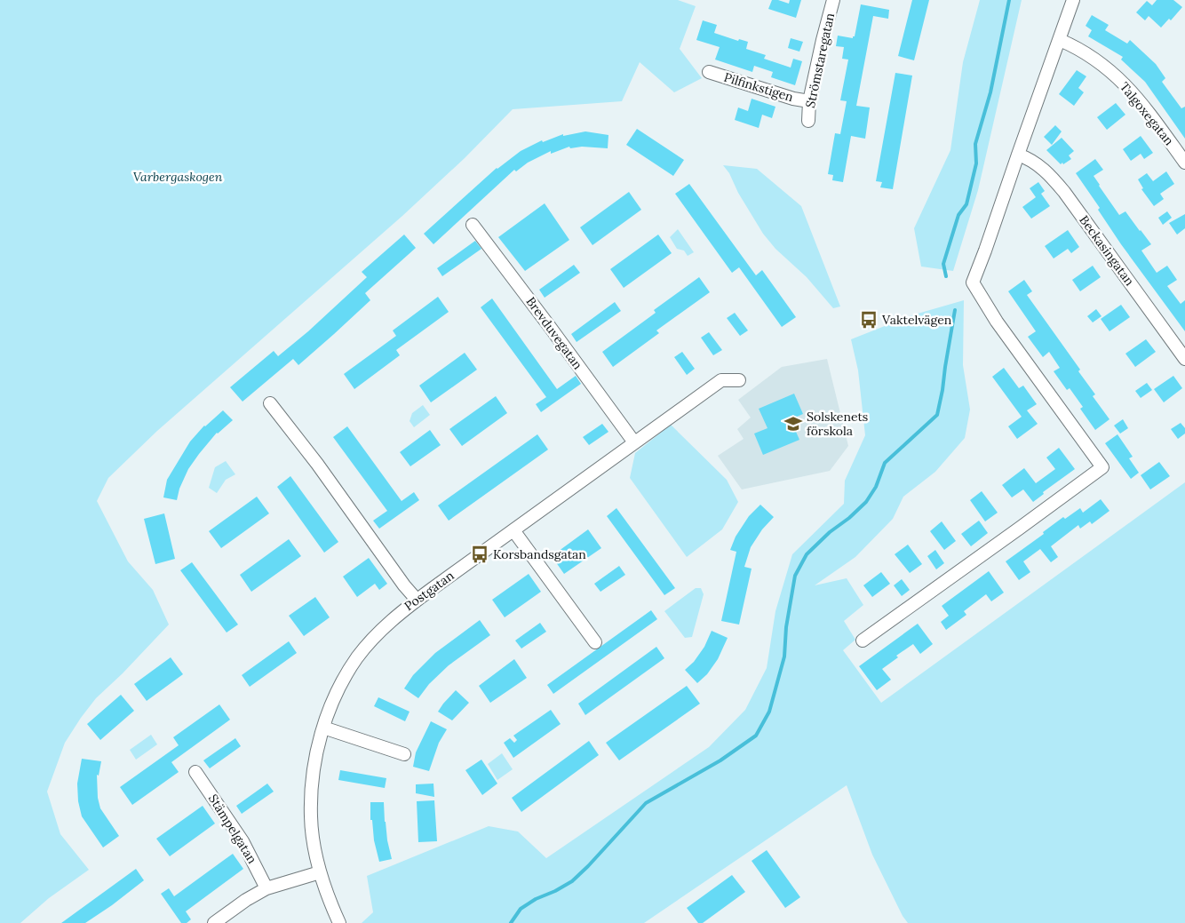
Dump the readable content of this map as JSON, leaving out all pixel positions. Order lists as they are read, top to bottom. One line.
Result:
{"streets":{"street":["Strömstaregatan","Pilfinkstigen","Talgoxegatan","Beckasingatan","Brevduvegatan","Postgatan","Stämpelgatan"]},"crossings":[["Strömstaregatan","Pilfinkstigen"],["Brevduvegatan","Postgatan"]],"parks":["Varbergaskogen"],"places":{"bus stop":["Vaktelvägen","Korsbandsgatan"],"school or university":["Solskenets förskola"]}}
